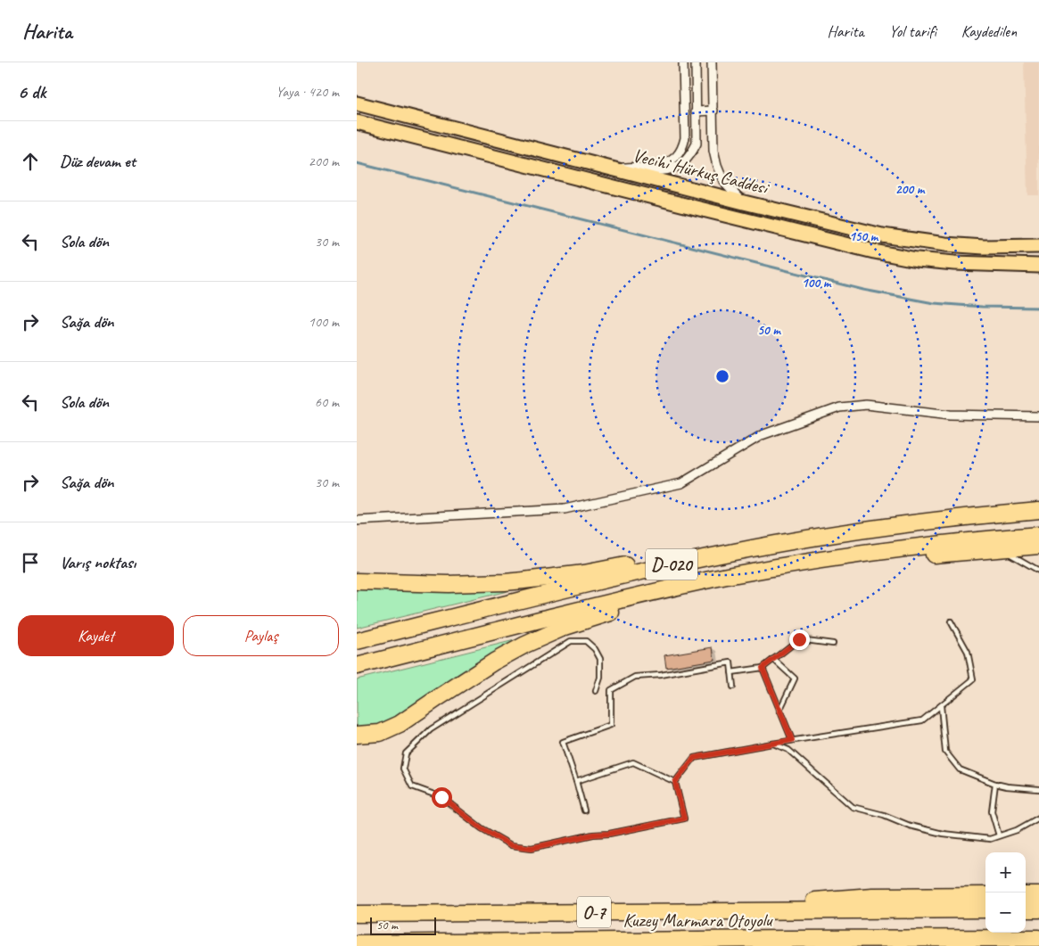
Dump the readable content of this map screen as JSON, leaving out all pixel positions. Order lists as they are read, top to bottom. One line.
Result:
{"streets":{"highway":["D-020","O-7","Kuzey Marmara Otoyolu"],"main road":["Vecihi Hürkuş Caddesi"]},"scale_bar":"50 m","page":{"header":"Harita","nav":["Harita","Yol tarifi","Kaydedilen"],"heading":["6 dk","Yaya · 420 m"],"list":[["Düz devam et","200 m"],["Sola dön","30 m"],["Sağa dön","100 m"],["Sola dön","60 m"],["Sağa dön","30 m"],"Varış noktası"],"buttons":["Kaydet","Paylaş"],"map_buttons":["+","−"],"scale":"50 m"},"rings":["200 m","150 m","100 m","50 m"]}
